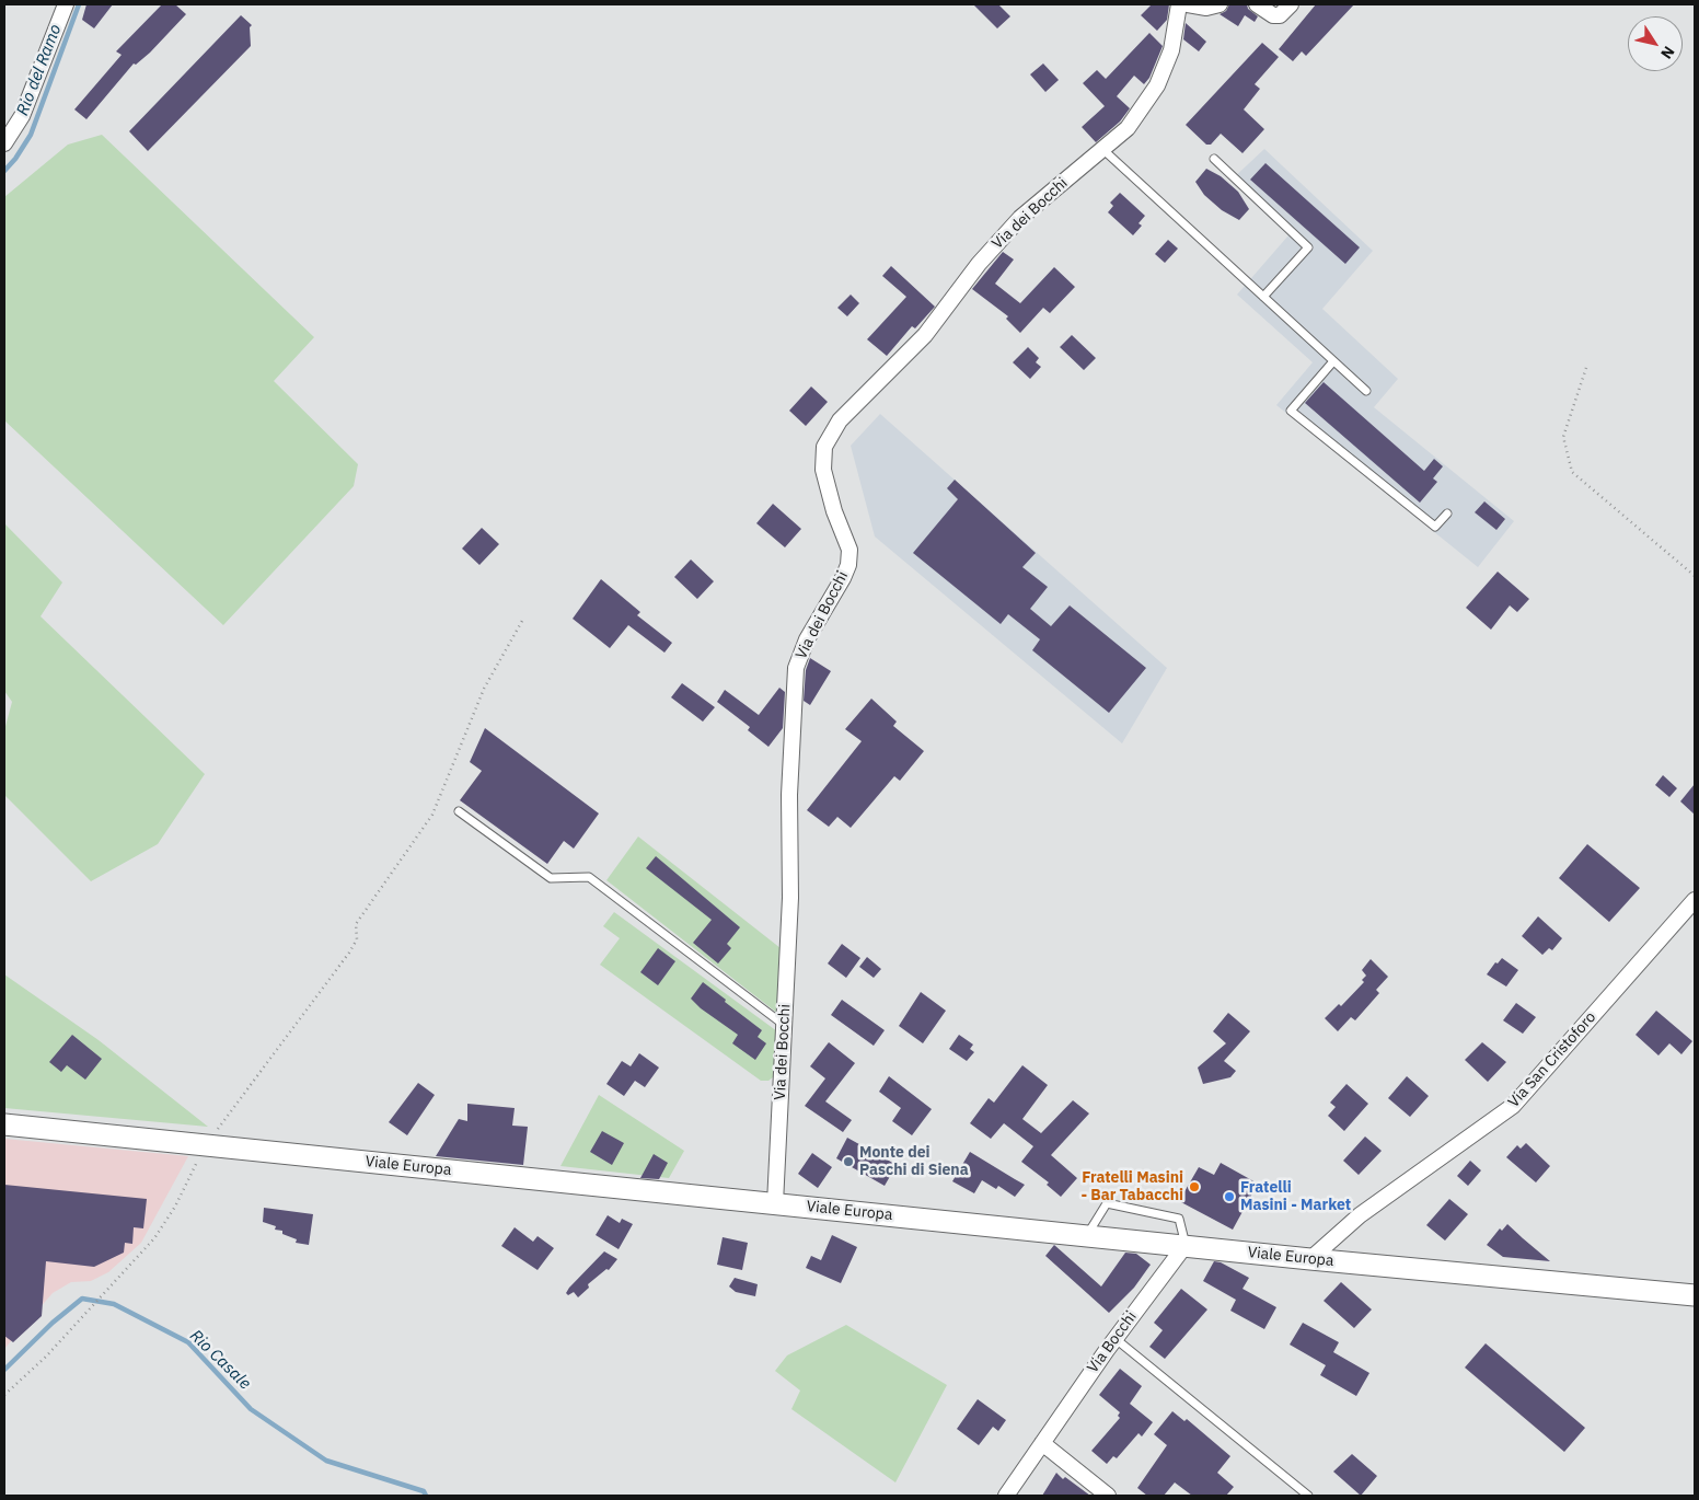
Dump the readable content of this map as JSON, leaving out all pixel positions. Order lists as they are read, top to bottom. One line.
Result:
{"streets":{"main road":["Viale Europa"],"street":["Via dei Bocchi","Via San Cristoforo","Via Bocchi"]},"crossings":[["Via dei Bocchi","Viale Europa"],["Via San Cristoforo","Viale Europa"],["Viale Europa","Via Bocchi"]],"water":["Rio del Ramo","Rio Casale"],"places":["Monte dei Paschi di Siena","Fratelli Masini - Bar Tabacchi","Fratelli Masini - Market"],"north":"bottom right"}
